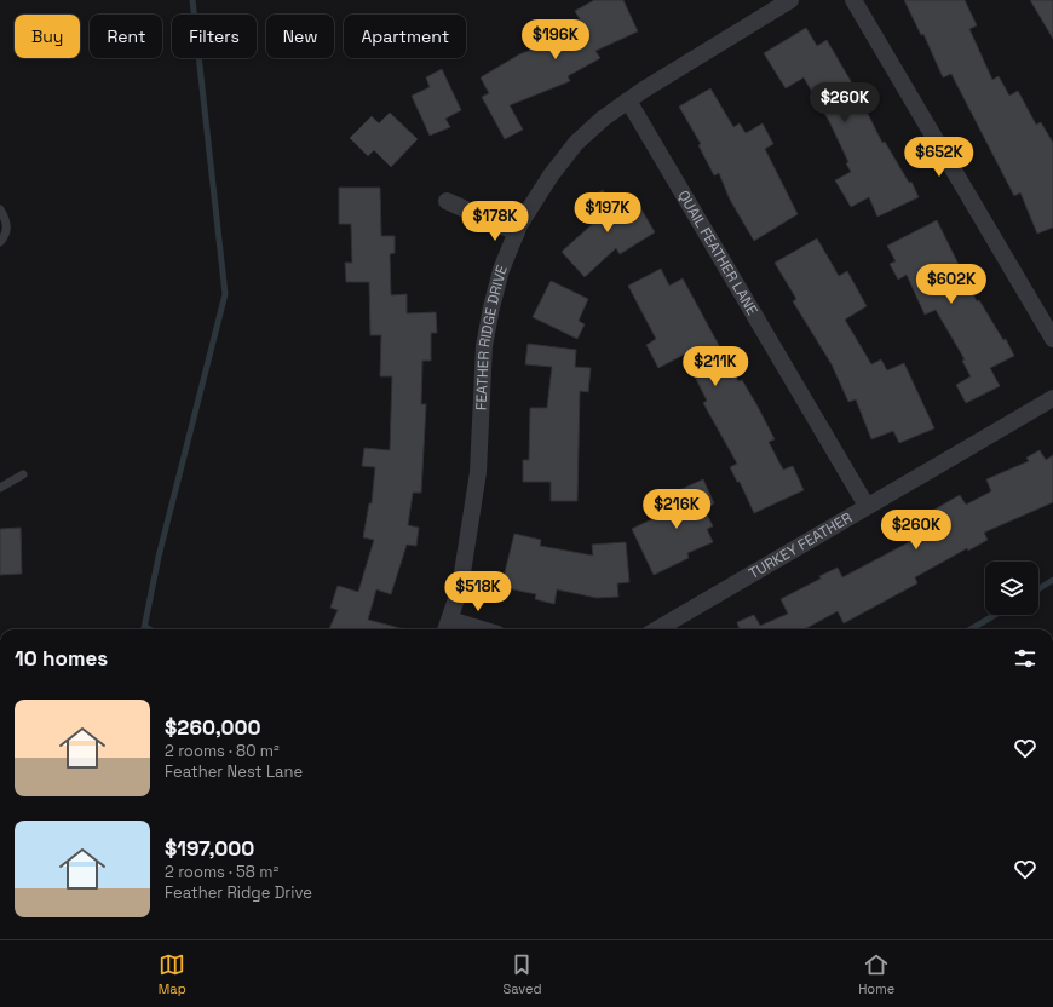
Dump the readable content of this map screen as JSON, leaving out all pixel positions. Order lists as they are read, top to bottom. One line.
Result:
{"streets":{"street":["QUAIL FEATHER LANE","FEATHER RIDGE DRIVE","TURKEY FEATHER"]},"crossings":[["QUAIL FEATHER LANE","FEATHER RIDGE DRIVE"],["QUAIL FEATHER LANE","TURKEY FEATHER"]],"page":{"chip":["Buy","Rent","Filters","New","Apartment"],"price":["$196K","$260K","$652K","$197K","$178K","$602K","$211K","$216K","$260K","$518K"],"heading":"10 homes","list":[{"name":"$260,000","note":"2 rooms · 80 m² · Feather Nest Lane"},{"name":"$197,000","note":"2 rooms · 58 m² · Feather Ridge Drive"}],"tabs":["Map","Saved","Home"]}}
